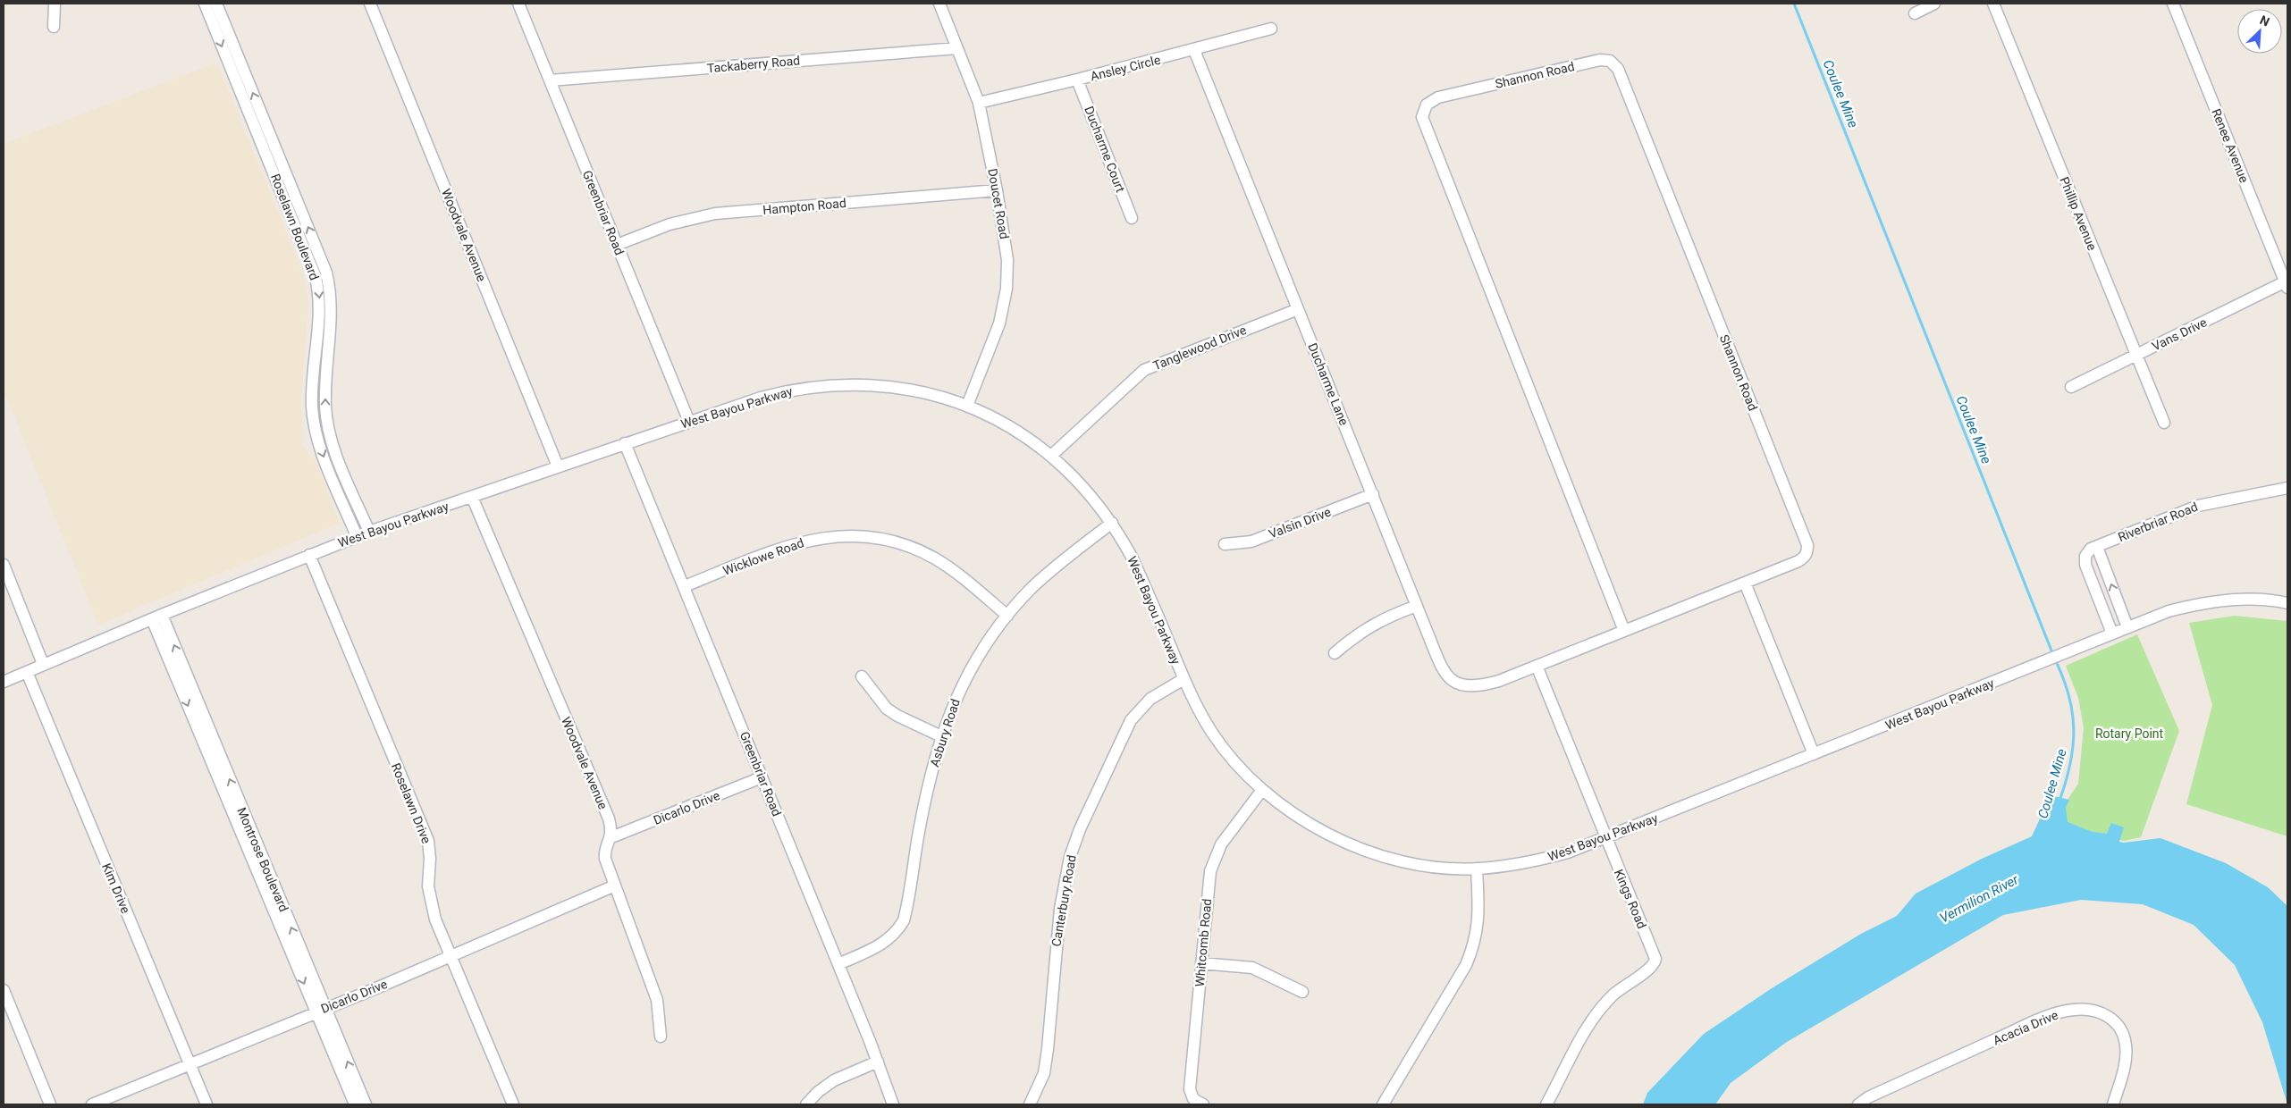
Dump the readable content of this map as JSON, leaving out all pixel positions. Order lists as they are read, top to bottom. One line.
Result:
{"streets":{"street":["Tackaberry Road","Ansley Circle","Shannon Road","Renee Avenue","Ducharme Court","Doucet Road","Hampton Road","Greenbriar Road","Phillip Avenue","Roselawn Boulevard","Woodvale Avenue","Vans Drive","Tanglewood Drive","Ducharme Lane","West Bayou Parkway","Riverbriar Road","Valsin Drive","Wicklowe Road","Asbury Road","Roselawn Drive","Dicarlo Drive","Montrose Boulevard","Kim Drive","Kings Road","Canterbury Road","Whitcomb Road","Acacia Drive"]},"crossings":[["Tackaberry Road","Doucet Road"],["Tackaberry Road","Greenbriar Road"],["Ansley Circle","Ducharme Court"],["Ansley Circle","Doucet Road"],["Ansley Circle","Ducharme Lane"],["Shannon Road","Ducharme Lane"],["Shannon Road","Kings Road"],["Renee Avenue","Vans Drive"],["Doucet Road","Hampton Road"],["Doucet Road","West Bayou Parkway"],["Hampton Road","Greenbriar Road"],["Greenbriar Road","West Bayou Parkway"],["Greenbriar Road","Wicklowe Road"],["Greenbriar Road","Asbury Road"],["Greenbriar Road","Dicarlo Drive"],["Phillip Avenue","Vans Drive"],["Roselawn Boulevard","West Bayou Parkway"],["Woodvale Avenue","West Bayou Parkway"],["Woodvale Avenue","Dicarlo Drive"],["Tanglewood Drive","Ducharme Lane"],["Tanglewood Drive","West Bayou Parkway"],["Ducharme Lane","Valsin Drive"],["West Bayou Parkway","Riverbriar Road"],["West Bayou Parkway","Asbury Road"],["West Bayou Parkway","Roselawn Drive"],["West Bayou Parkway","Montrose Boulevard"],["West Bayou Parkway","Kim Drive"],["West Bayou Parkway","Kings Road"],["West Bayou Parkway","Canterbury Road"],["West Bayou Parkway","Whitcomb Road"],["Wicklowe Road","Asbury Road"],["Roselawn Drive","Dicarlo Drive"],["Dicarlo Drive","Montrose Boulevard"],["Dicarlo Drive","Kim Drive"]],"water":["Coulee Mine","Vermilion River"],"parks":["Rotary Point"],"north":"top right"}
